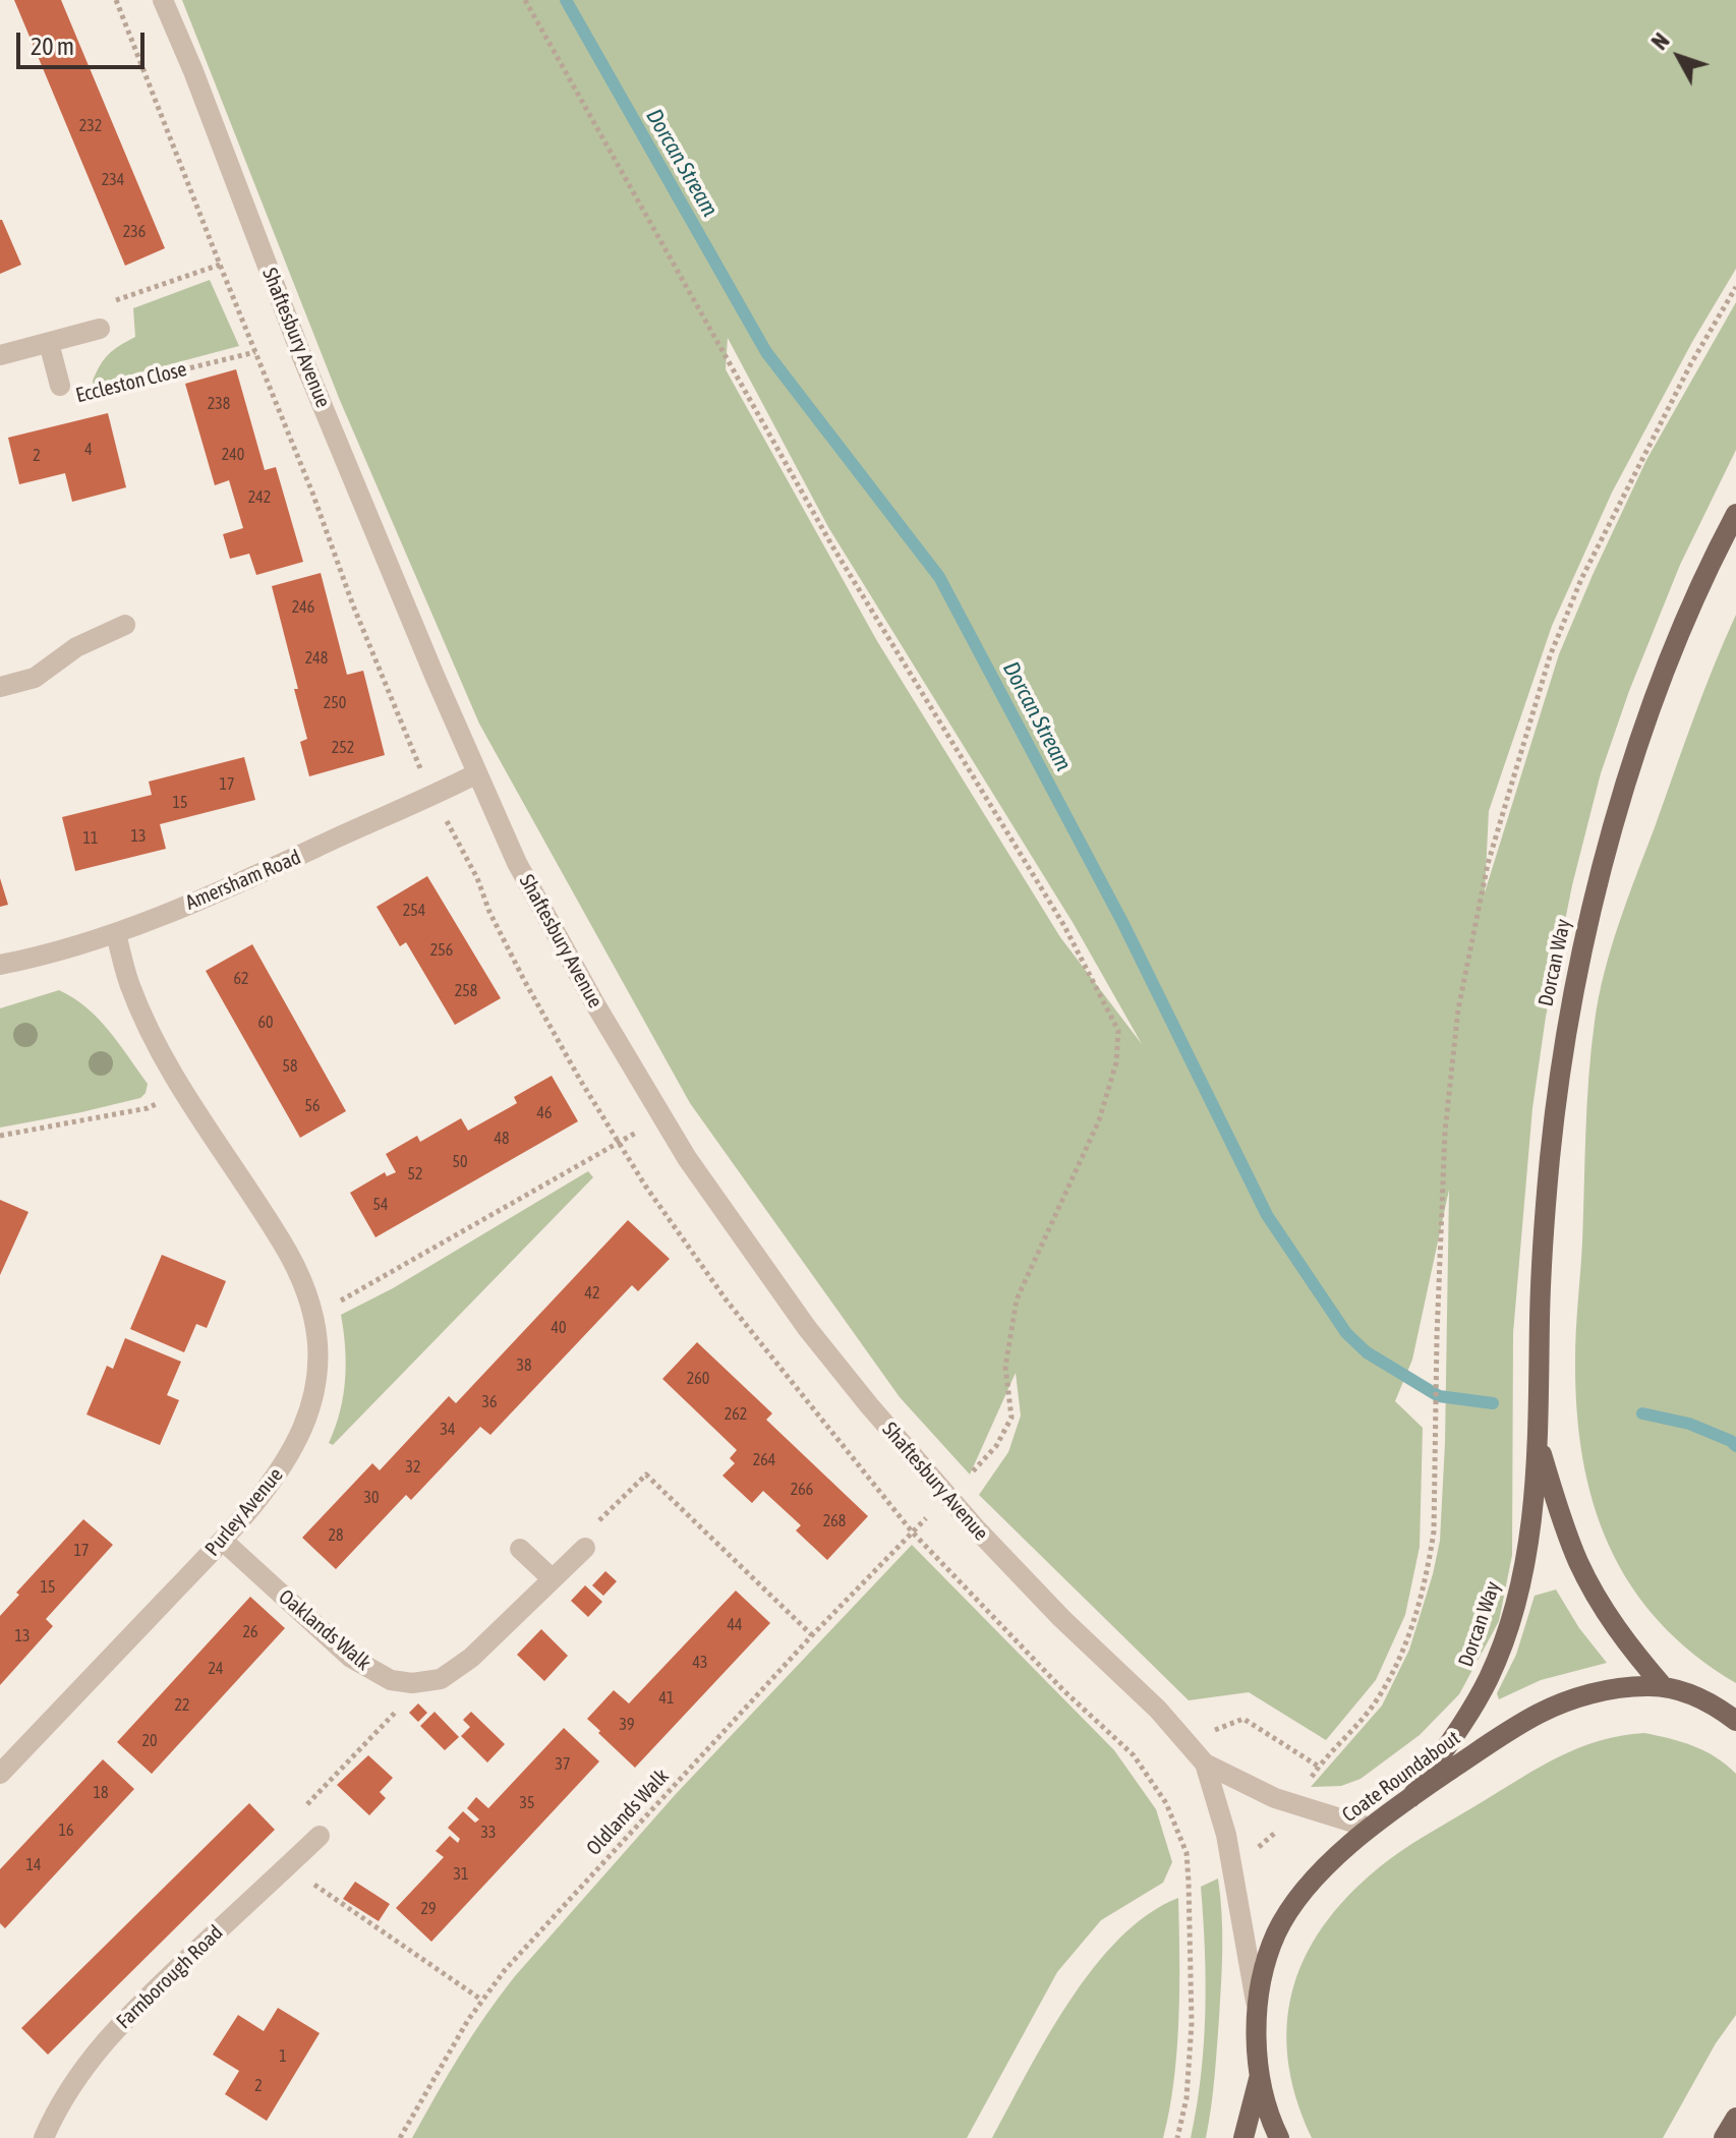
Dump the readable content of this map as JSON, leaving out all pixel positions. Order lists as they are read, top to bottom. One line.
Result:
{"streets":{"main road":["Dorcan Way","Coate Roundabout"],"street":["Shaftesbury Avenue","Eccleston Close","Amersham Road","Purley Avenue","Oaklands Walk","Farnborough Road"],"path":["Oldlands Walk"]},"crossings":[["Shaftesbury Avenue","Amersham Road"],["Shaftesbury Avenue","Coate Roundabout"],["Amersham Road","Purley Avenue"],["Dorcan Way","Coate Roundabout"],["Purley Avenue","Oaklands Walk"]],"water":["Dorcan Stream"],"house_numbers":["232","234","236","238","4","240","2","242","246","248","250","252","17","15","13","11","254","256","62","258","60","58","56","46","48","50","52","54","42","40","38","260","36","262","34","264","32","266","30","268","28","17","15","44","26","13","43","24","41","22","39","20","37","18","35","16","33","14","31","29","1","2"],"scale_bar":"20 m","north":"top left"}
